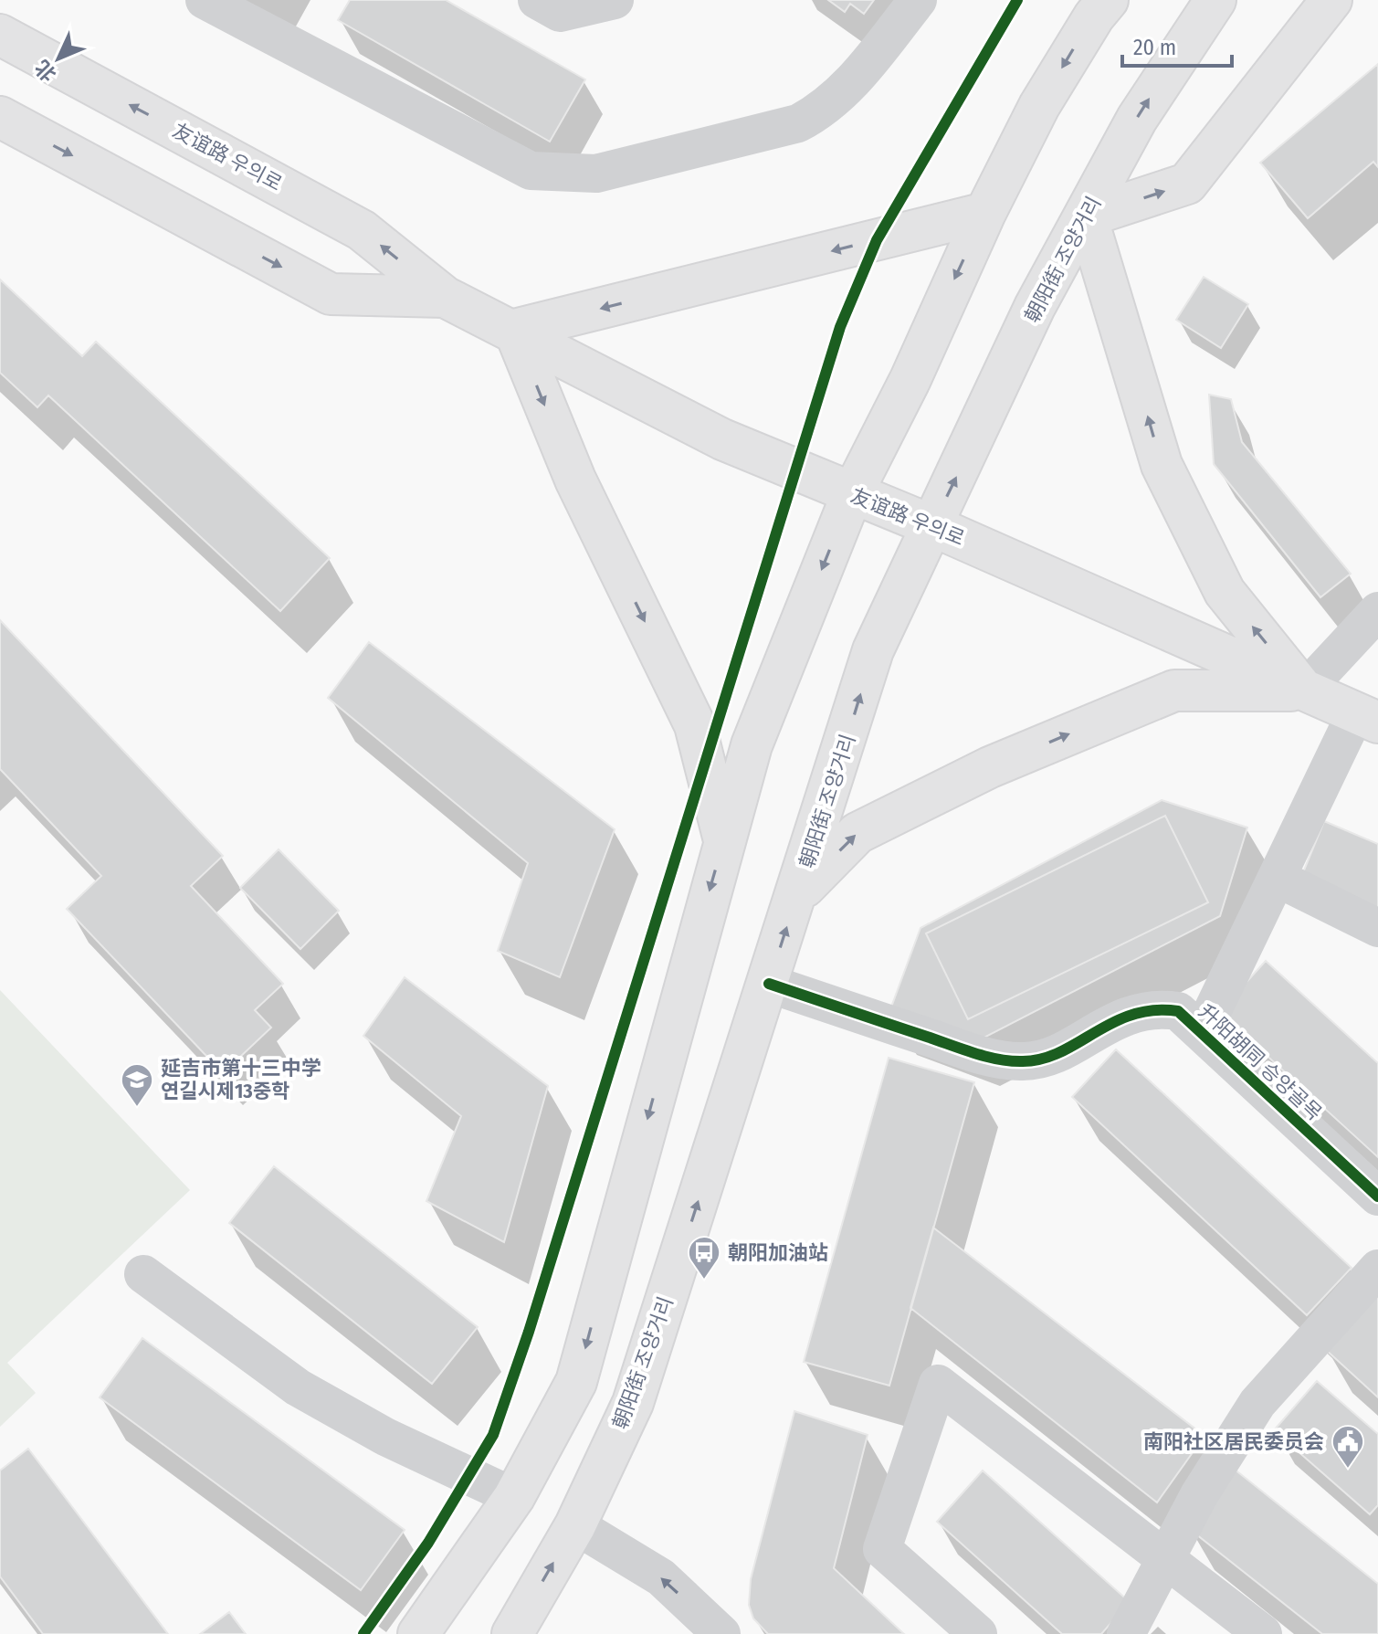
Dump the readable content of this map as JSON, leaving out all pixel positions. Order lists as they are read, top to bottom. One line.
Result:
{"streets":{"main road":["友谊路 우의로","朝阳街 조양거리"],"street":["升阳胡同 승양골목"]},"crossings":[["友谊路 우의로","朝阳街 조양거리"],["朝阳街 조양거리","升阳胡同 승양골목"]],"places":{"school or university":["延吉市第十三中学 연길시제13중학"],"bus stop":["朝阳加油站"],"public building":["南阳社区居民委员会"]},"scale_bar":"20 m","north":"bottom left"}
